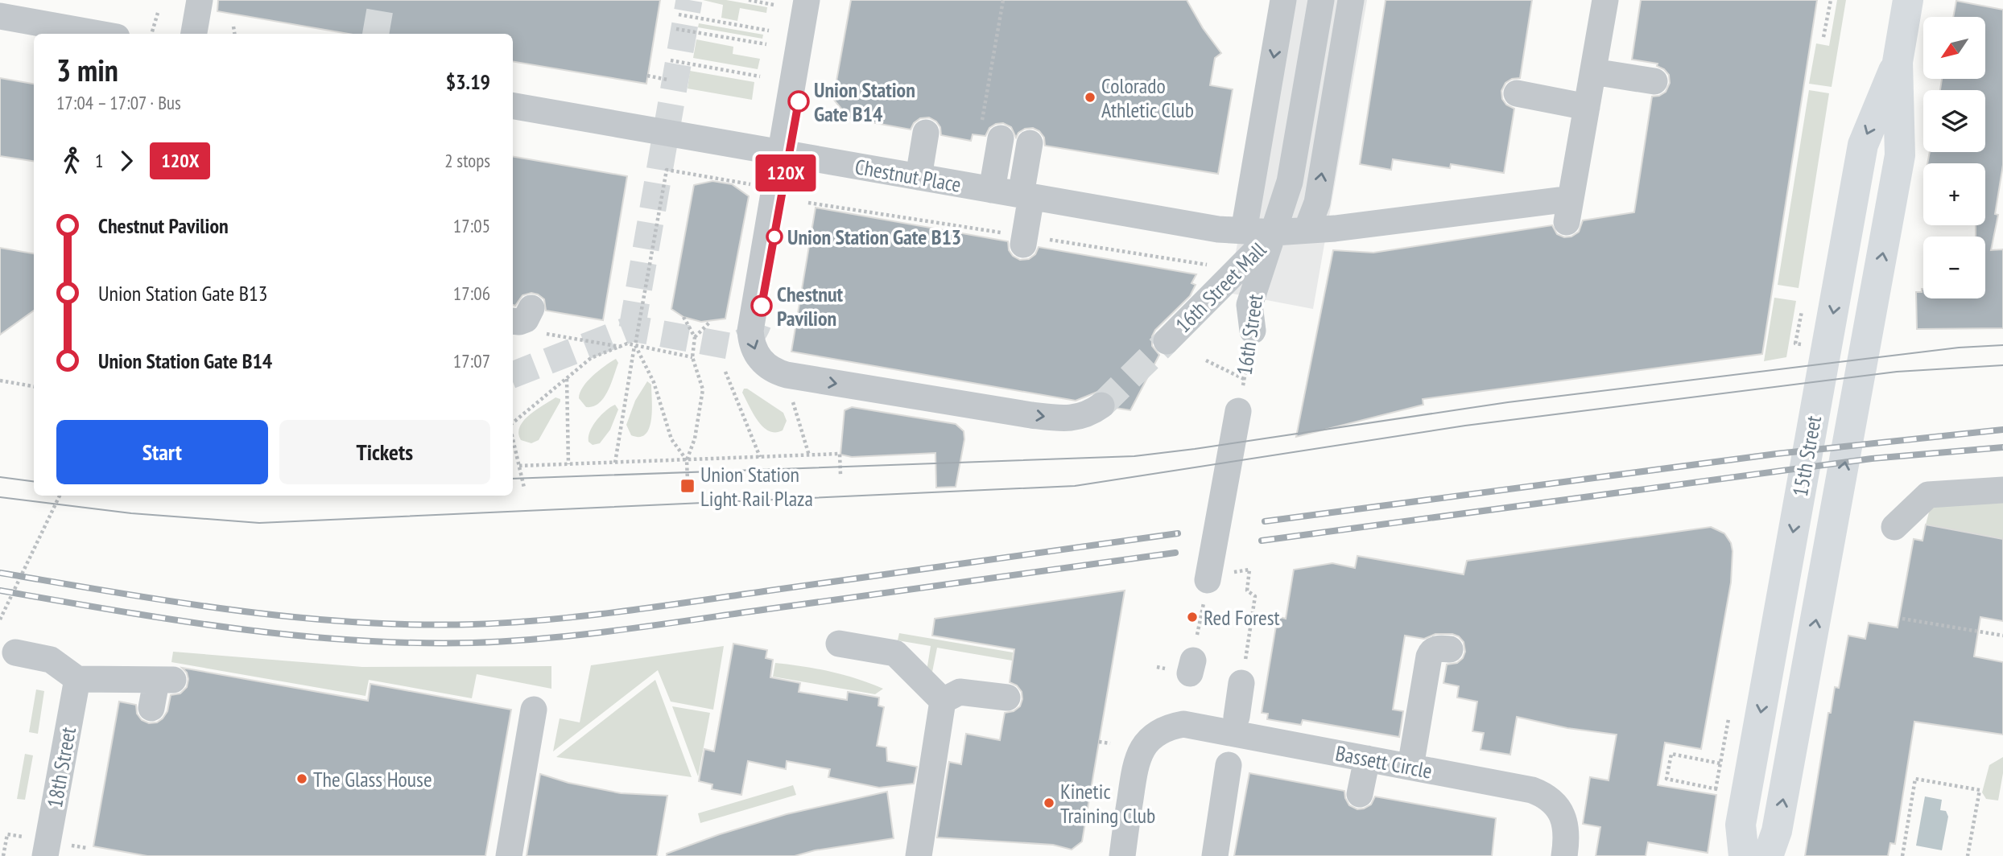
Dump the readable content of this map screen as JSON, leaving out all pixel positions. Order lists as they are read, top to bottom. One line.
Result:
{"streets":{"main road":["15th Street"],"street":["Chestnut Place","16th Street Mall","16th Street","Bassett Circle","18th Street"]},"crossings":[["Chestnut Place","16th Street Mall"],["Chestnut Place","16th Street"],["16th Street Mall","16th Street"]],"places":{"other":["Colorado Athletic Club","Union Station Gate B14","Union Station Gate B13","Chestnut Pavilion","Red Forest","The Glass House","Kinetic Training Club"],"transit":["Union Station Light Rail Plaza"]},"lines":["bus line 120X"],"north":"bottom left","page":{"on_map":"120X","map_buttons":["+","−"],"heading":["3 min","17:04 – 17:07 · Bus","$3.19"],"legs":["1","120X","2 stops"],"list":[{"name":"Chestnut Pavilion","value":"17:05"},{"name":"Union Station Gate B13","value":"17:06"},{"name":"Union Station Gate B14","value":"17:07"}],"buttons":["Start","Tickets"]}}
